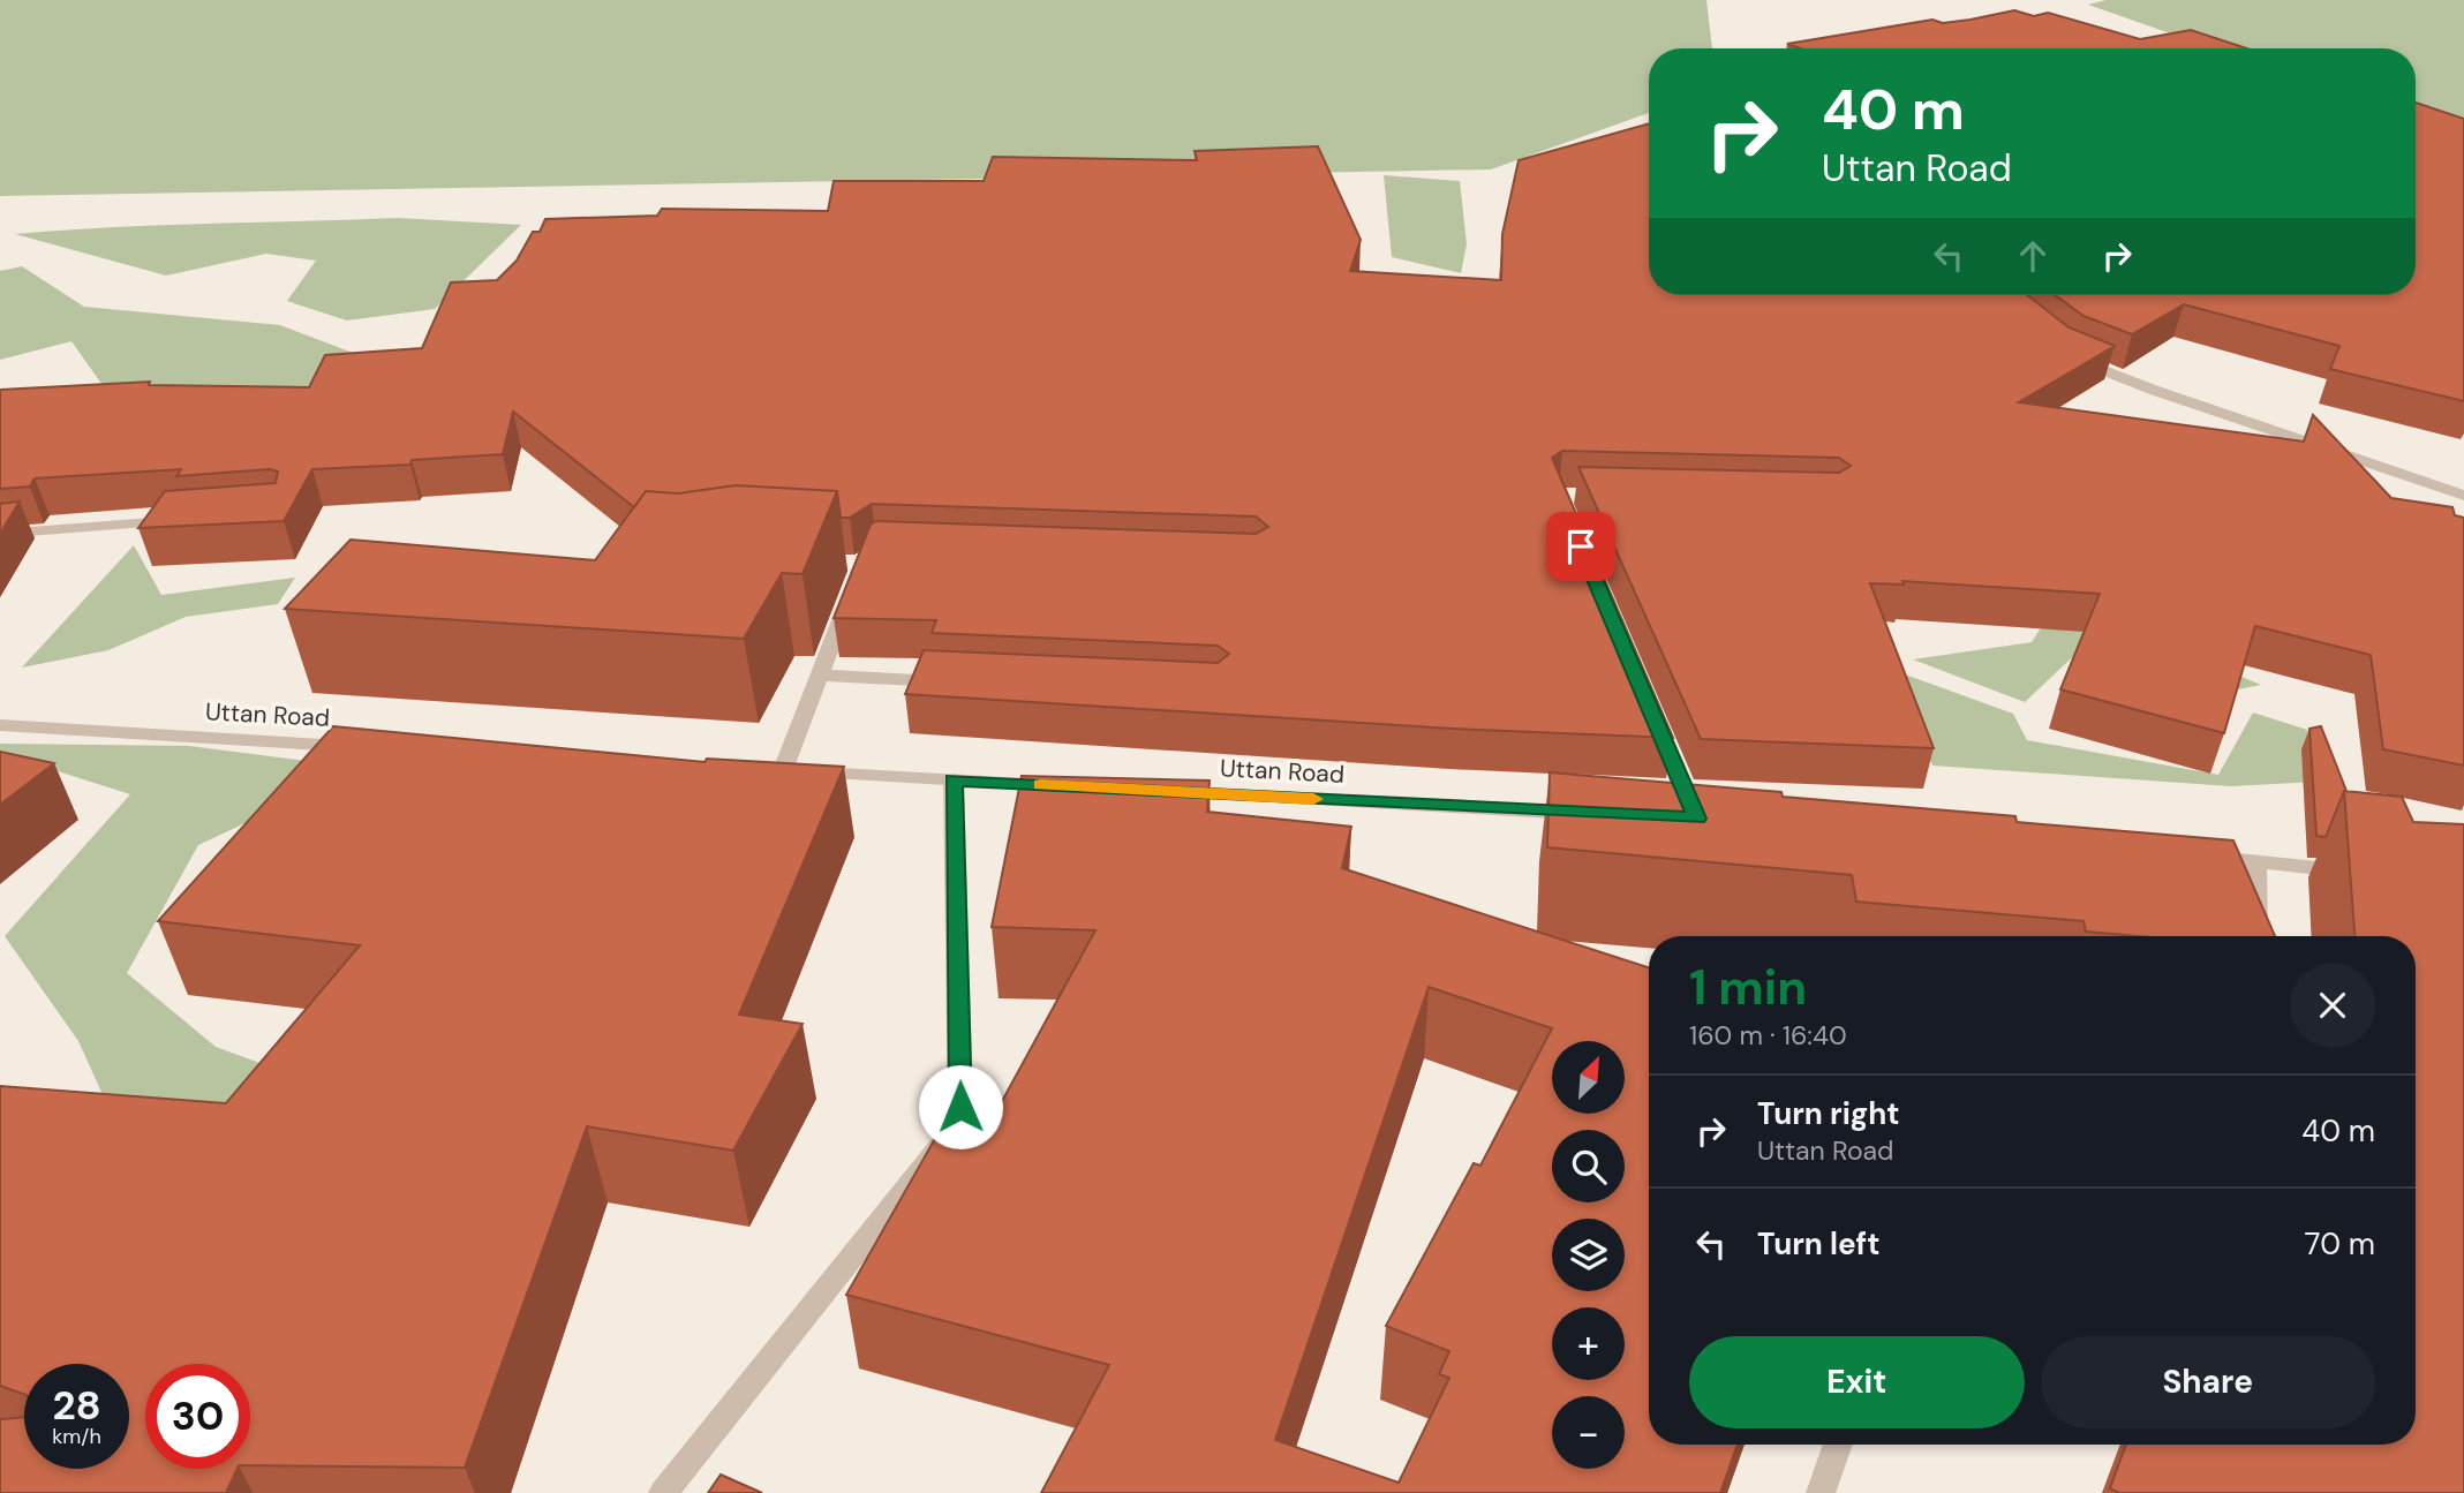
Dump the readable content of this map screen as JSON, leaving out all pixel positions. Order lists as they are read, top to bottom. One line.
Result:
{"streets":{"street":["Uttan Road"]},"north":"top right","page":{"turn":["40 m","Uttan Road"],"heading":["1 min","160 m · 16:40"],"map_buttons":["+","−"],"list":[{"name":"Turn right","note":"Uttan Road","value":"40 m"},{"name":"Turn left","value":"70 m"}],"buttons":["Exit","Share"],"speed":"28 km/h","limit":"30"}}
